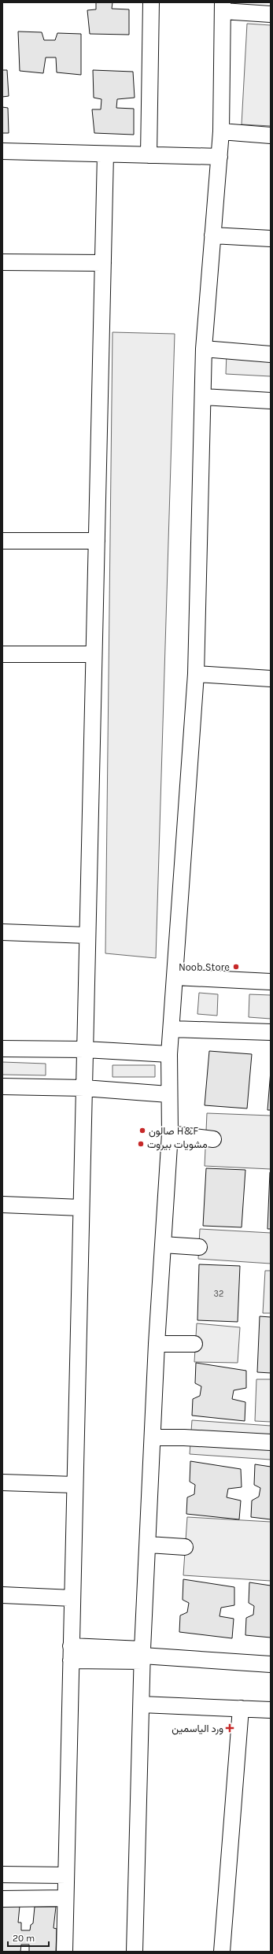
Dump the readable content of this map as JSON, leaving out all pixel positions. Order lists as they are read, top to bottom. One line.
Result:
{"places":{"other":["Noob Store","صالون H&F","مشويات بيروت"],"health":["ورد الياسمين"]},"house_numbers":["32"],"scale_bar":"20 m"}
